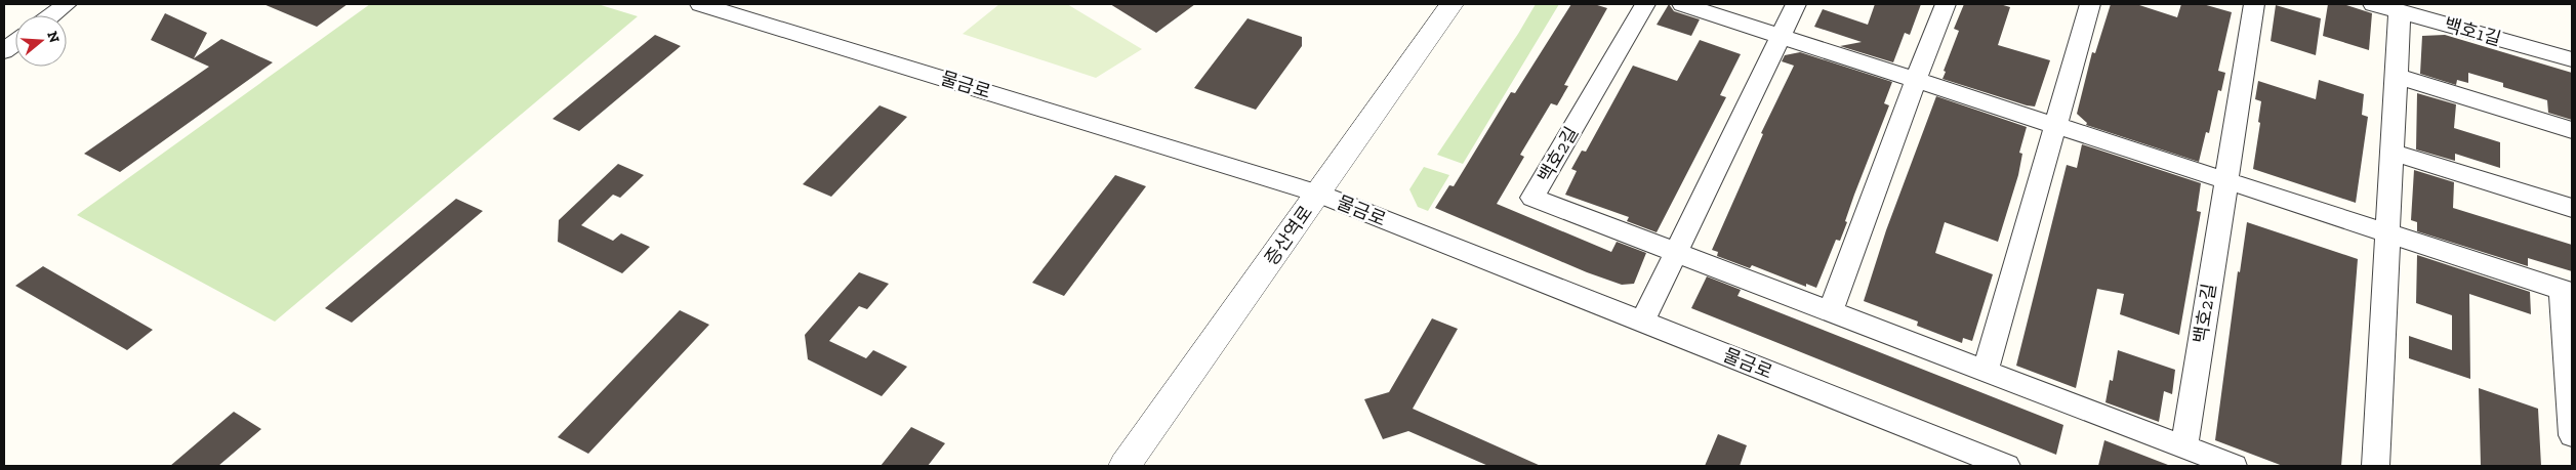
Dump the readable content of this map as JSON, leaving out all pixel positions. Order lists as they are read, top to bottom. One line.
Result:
{"streets":{"street":["백호1길","물금로","백호2길","증산역로"]},"crossings":[["물금로","증산역로"]],"north":"right"}
